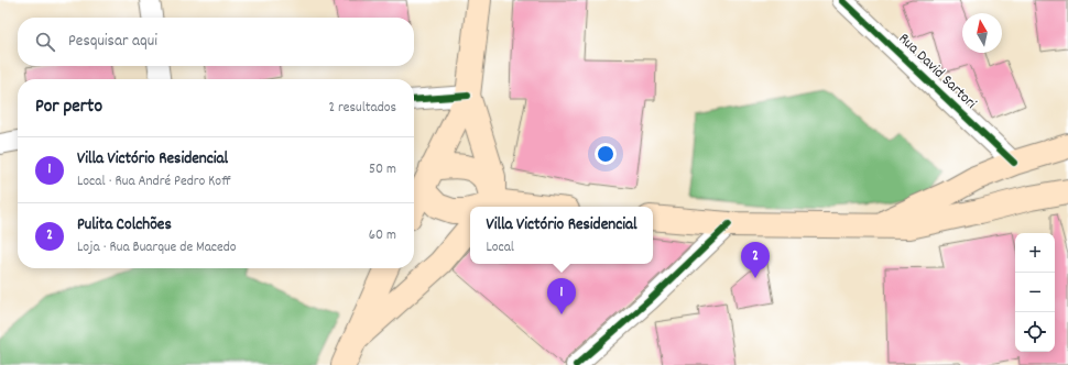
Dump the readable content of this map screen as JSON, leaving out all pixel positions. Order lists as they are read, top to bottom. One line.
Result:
{"streets":{"street":["Rua David Sartori"]},"north":"top","page":{"search":"Pesquisar aqui","heading":["Por perto","2 resultados"],"list":[{"mark":"1","name":"Villa Victório Residencial","note":"Local · Rua André Pedro Koff","value":"50 m"},{"mark":"2","name":"Pulita Colchões","note":"Loja · Rua Buarque de Macedo","value":"60 m"}],"popup":["Villa Victório Residencial","Local"],"map_buttons":["+","−"],"pins":["2","1"]}}
